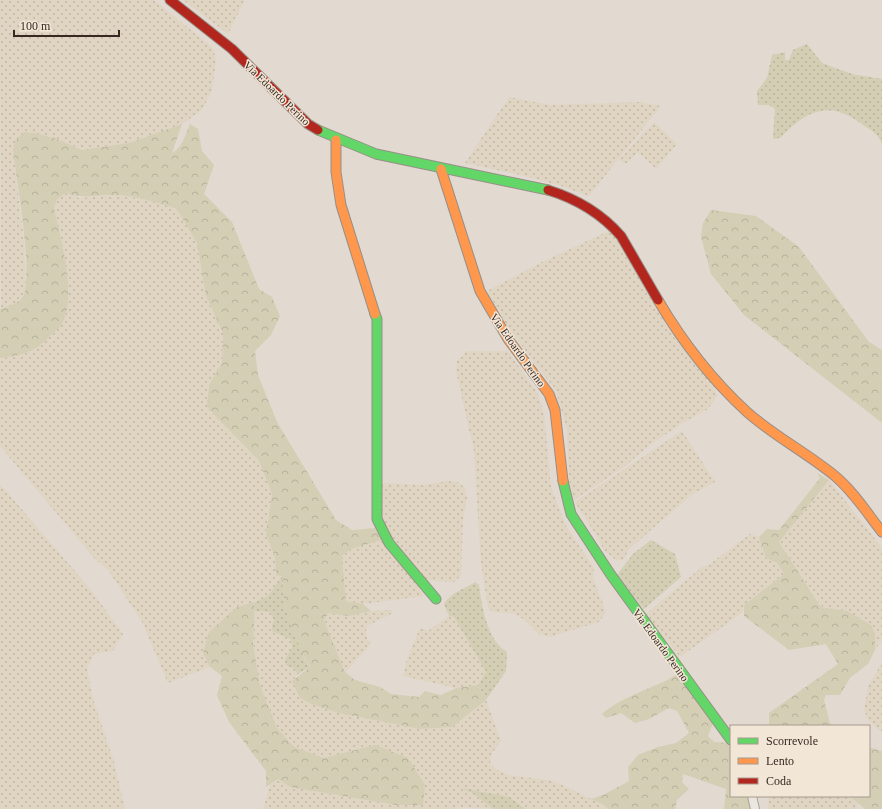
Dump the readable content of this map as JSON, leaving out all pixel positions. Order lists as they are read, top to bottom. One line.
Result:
{"streets":{"street":["Via Edoardo Perino"]},"legend":["Scorrevole","Lento","Coda"],"scale_bar":"100 m"}
